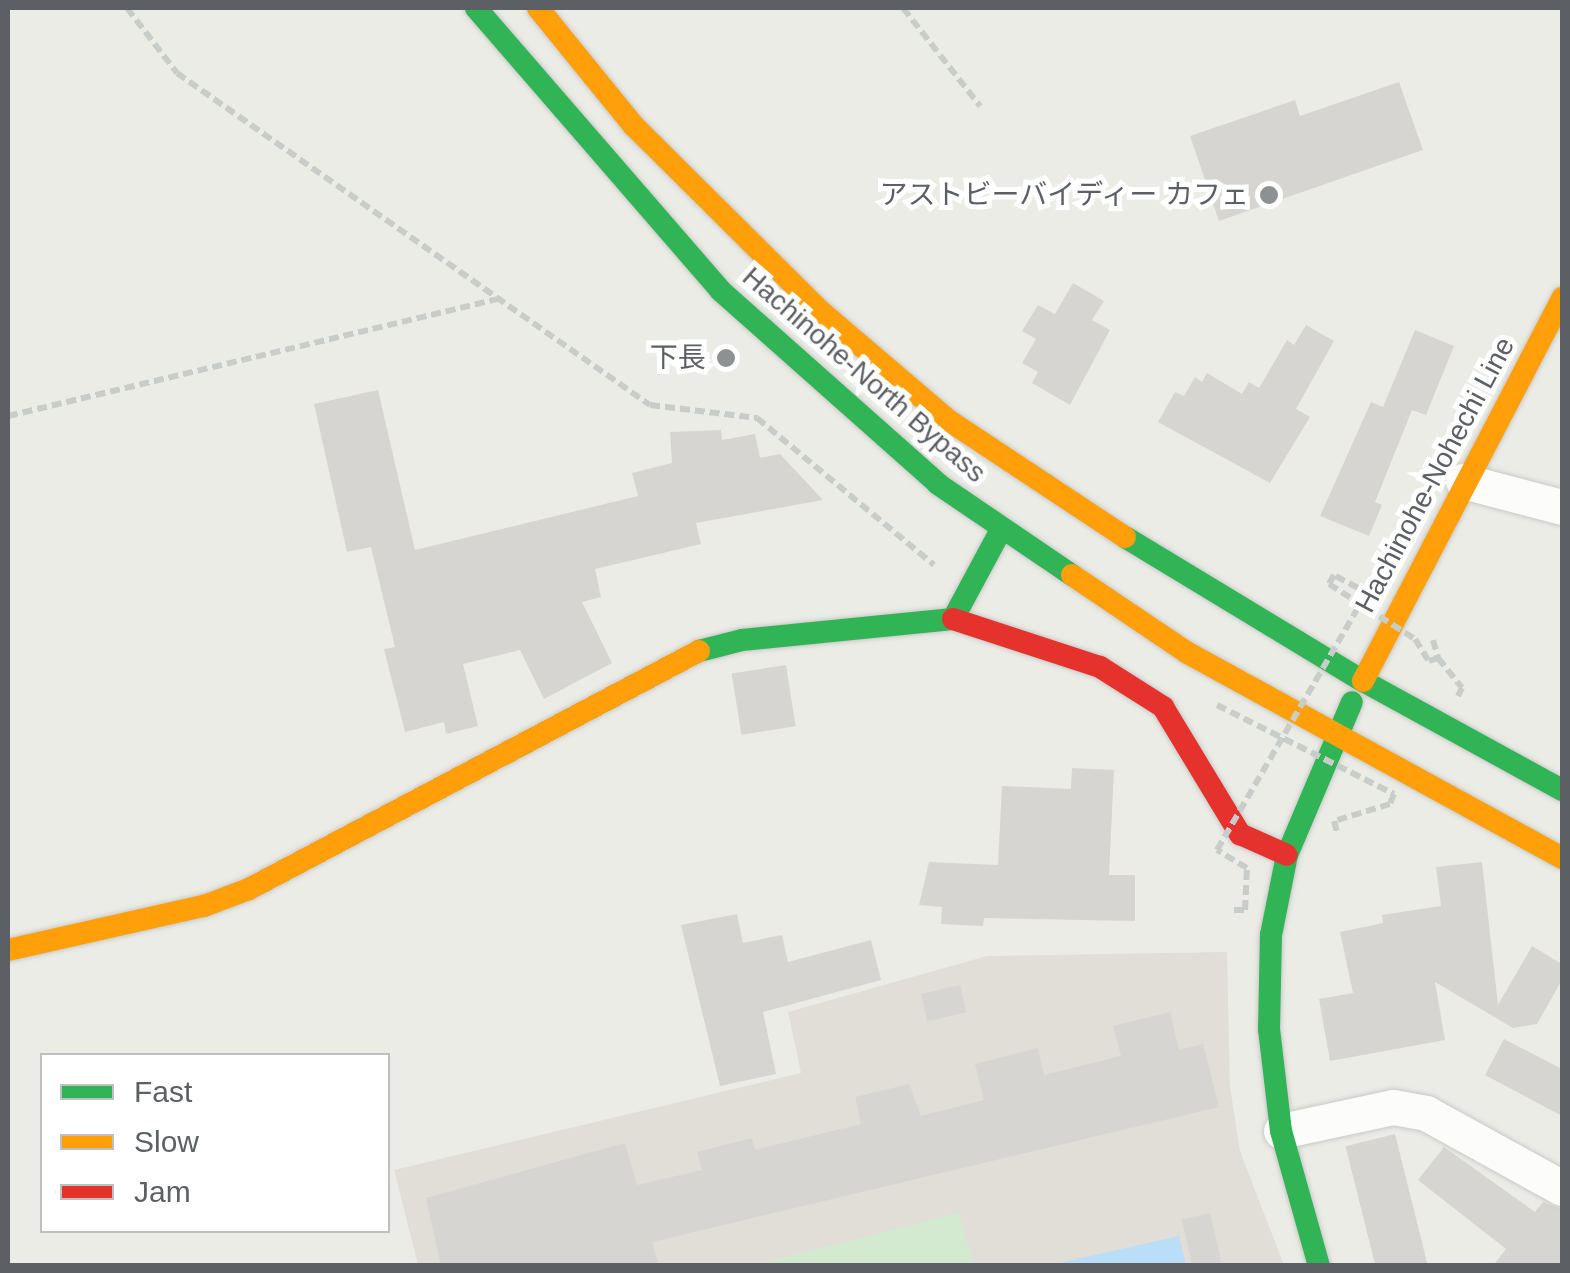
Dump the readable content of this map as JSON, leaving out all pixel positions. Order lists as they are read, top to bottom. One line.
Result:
{"streets":{"main road":["Hachinohe-North Bypass","Hachinohe-Nohechi Line"]},"crossings":[["Hachinohe-North Bypass","Hachinohe-Nohechi Line"]],"places":["アストビーバイディー カフェ","下長"],"legend":["Fast","Slow","Jam"]}
